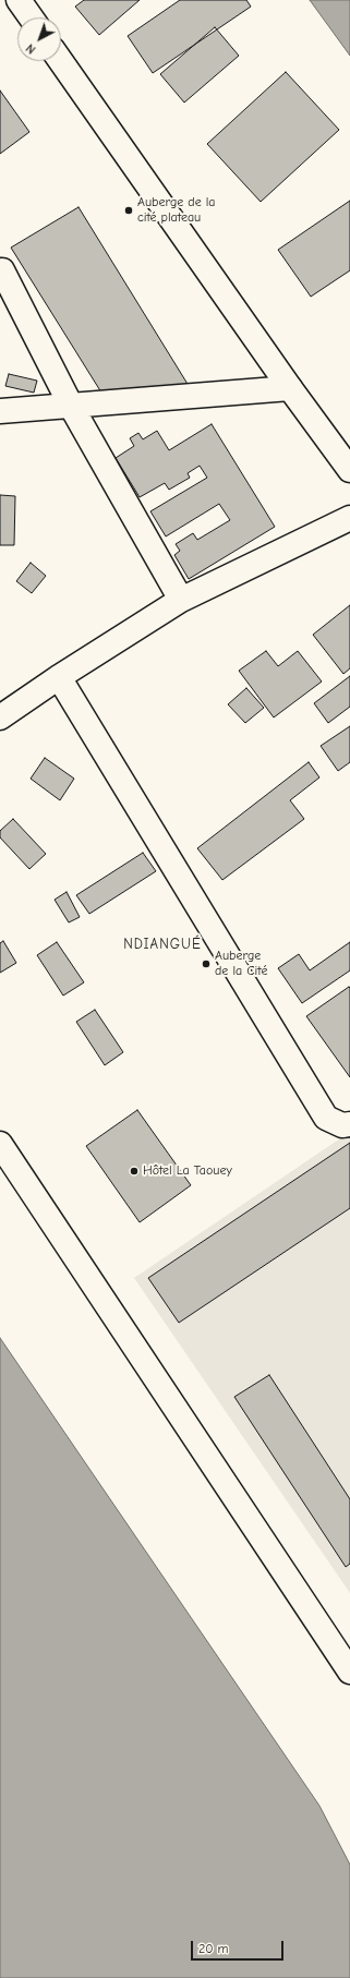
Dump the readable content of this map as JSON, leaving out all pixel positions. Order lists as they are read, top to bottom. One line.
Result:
{"districts":["NDIANGUÉ"],"places":["Auberge de la cité plateau","Auberge de la Cité","Hôtel La Taouey"],"scale_bar":"20 m","north":"bottom left"}
